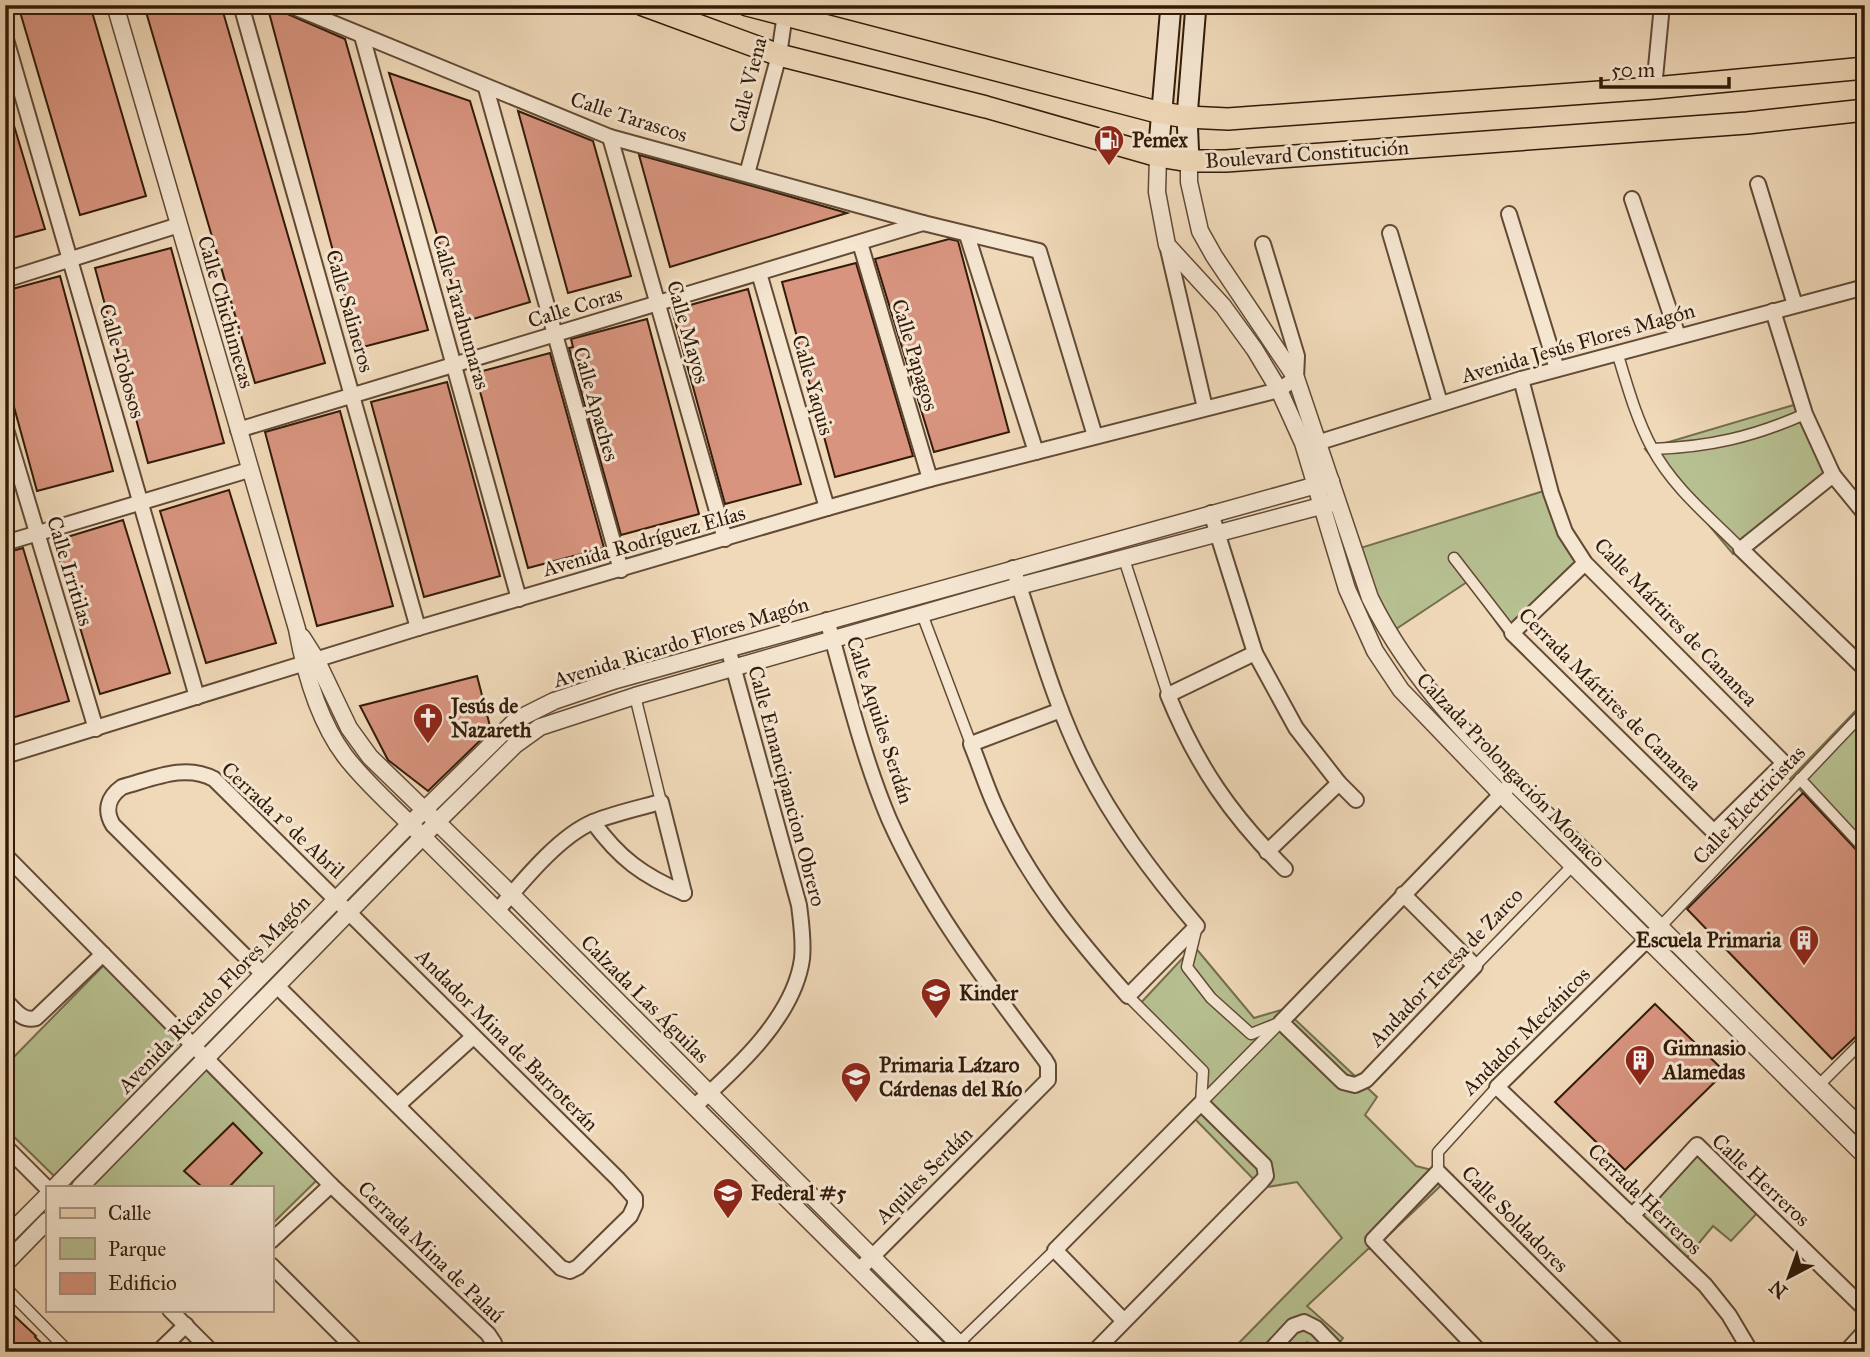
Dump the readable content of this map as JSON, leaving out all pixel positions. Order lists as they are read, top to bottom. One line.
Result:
{"streets":{"main road":["Boulevard Constitución"],"street":["Calle Viena","Calle Tarascos","Calle Coras","Calle Salineros","Calle Chichimecas","Calle Tarahumaras","Calle Mayos","Avenida Jesús Flores Magón","Calle Papagos","Calle Tobosos","Calle Yaquis","Calle Apaches","Avenida Rodríguez Elías","Calle Irritilas","Calle Mártires de Cananea","Avenida Ricardo Flores Magón","Cerrada Mártires de Cananea","Calle Aquiles Serdán","Calzada Prolongación Monaco","Calle Emancipancion Obrero","Calle Electricistas","Cerrada 1° de Abril","Andador Teresa de Zarco","Calzada Las Águilas","Andador Mecánicos","Andador Mina de Barroterán","Aquiles Serdán","Calle Herreros","Cerrada Herreros","Calle Soldadores","Cerrada Mina de Palaú"]},"crossings":[["Calle Viena","Calle Tarascos"],["Calle Viena","Boulevard Constitución"],["Calle Tarascos","Calle Coras"],["Calle Tarascos","Calle Tarahumaras"],["Calle Tarascos","Calle Mayos"],["Calle Tarascos","Calle Apaches"],["Calle Tarascos","Avenida Rodríguez Elías"],["Boulevard Constitución","Calzada Prolongación Monaco"],["Calle Coras","Calle Salineros"],["Calle Coras","Calle Chichimecas"],["Calle Coras","Calle Tarahumaras"],["Calle Coras","Calle Mayos"],["Calle Coras","Calle Papagos"],["Calle Coras","Calle Yaquis"],["Calle Coras","Calle Apaches"],["Calle Salineros","Avenida Rodríguez Elías"],["Calle Chichimecas","Avenida Rodríguez Elías"],["Calle Chichimecas","Calzada Las Águilas"],["Calle Tarahumaras","Avenida Rodríguez Elías"],["Calle Mayos","Avenida Rodríguez Elías"],["Avenida Jesús Flores Magón","Calle Mártires de Cananea"],["Avenida Jesús Flores Magón","Calzada Prolongación Monaco"],["Calle Papagos","Avenida Rodríguez Elías"],["Calle Tobosos","Avenida Rodríguez Elías"],["Calle Yaquis","Avenida Rodríguez Elías"],["Calle Apaches","Avenida Rodríguez Elías"],["Avenida Rodríguez Elías","Calle Irritilas"],["Avenida Rodríguez Elías","Calzada Prolongación Monaco"],["Avenida Rodríguez Elías","Calzada Las Águilas"],["Calle Mártires de Cananea","Cerrada Mártires de Cananea"],["Avenida Ricardo Flores Magón","Calle Aquiles Serdán"],["Avenida Ricardo Flores Magón","Calzada Prolongación Monaco"],["Avenida Ricardo Flores Magón","Calle Emancipancion Obrero"],["Avenida Ricardo Flores Magón","Cerrada 1° de Abril"],["Avenida Ricardo Flores Magón","Calzada Las Águilas"],["Avenida Ricardo Flores Magón","Andador Mina de Barroterán"],["Avenida Ricardo Flores Magón","Cerrada Mina de Palaú"],["Calle Aquiles Serdán","Aquiles Serdán"],["Calzada Prolongación Monaco","Calle Electricistas"],["Calzada Prolongación Monaco","Andador Teresa de Zarco"],["Calzada Prolongación Monaco","Andador Mecánicos"],["Calle Emancipancion Obrero","Calzada Las Águilas"],["Calle Electricistas","Andador Mecánicos"],["Cerrada 1° de Abril","Andador Mina de Barroterán"],["Calzada Las Águilas","Aquiles Serdán"],["Andador Mecánicos","Cerrada Herreros"],["Andador Mecánicos","Calle Soldadores"],["Calle Herreros","Cerrada Herreros"]],"places":{"fuel station":["Pemex"],"church":["Jesús de Nazareth"],"building":["Escuela Primaria","Gimnasio Alamedas"],"school or university":["Kinder","Primaria Lázaro Cárdenas del Río","Federal #5"]},"legend":["Calle","Parque","Edificio"],"scale_bar":"50 m","north":"bottom left"}
